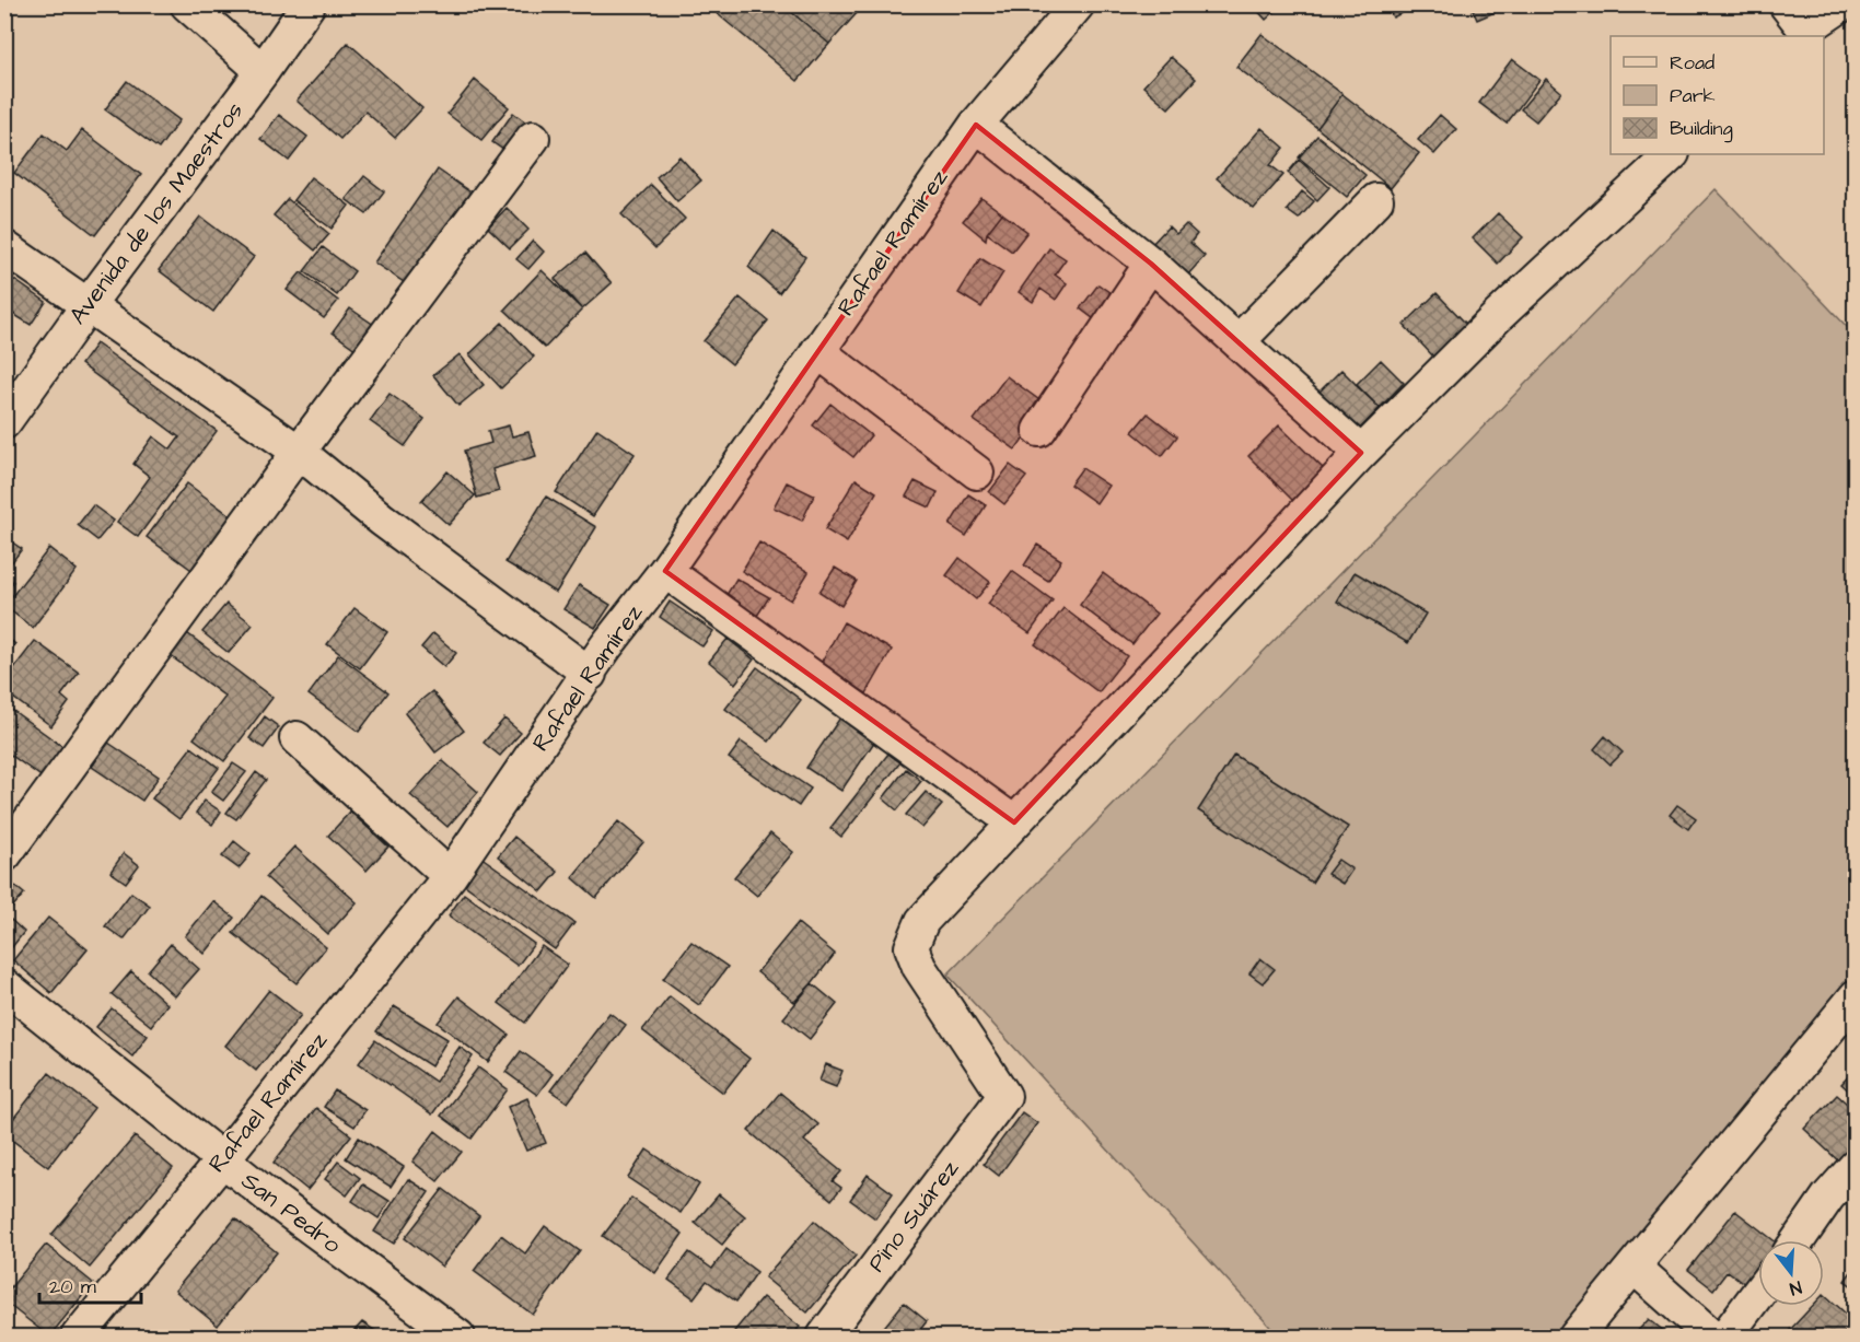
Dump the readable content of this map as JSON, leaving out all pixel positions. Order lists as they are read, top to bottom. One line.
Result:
{"streets":{"street":["Avenida de los Maestros","Rafael Ramírez","San Pedro","Pino Suárez"]},"crossings":[["Rafael Ramírez","San Pedro"]],"legend":["Road","Park","Building"],"scale_bar":"20 m","north":"bottom"}
